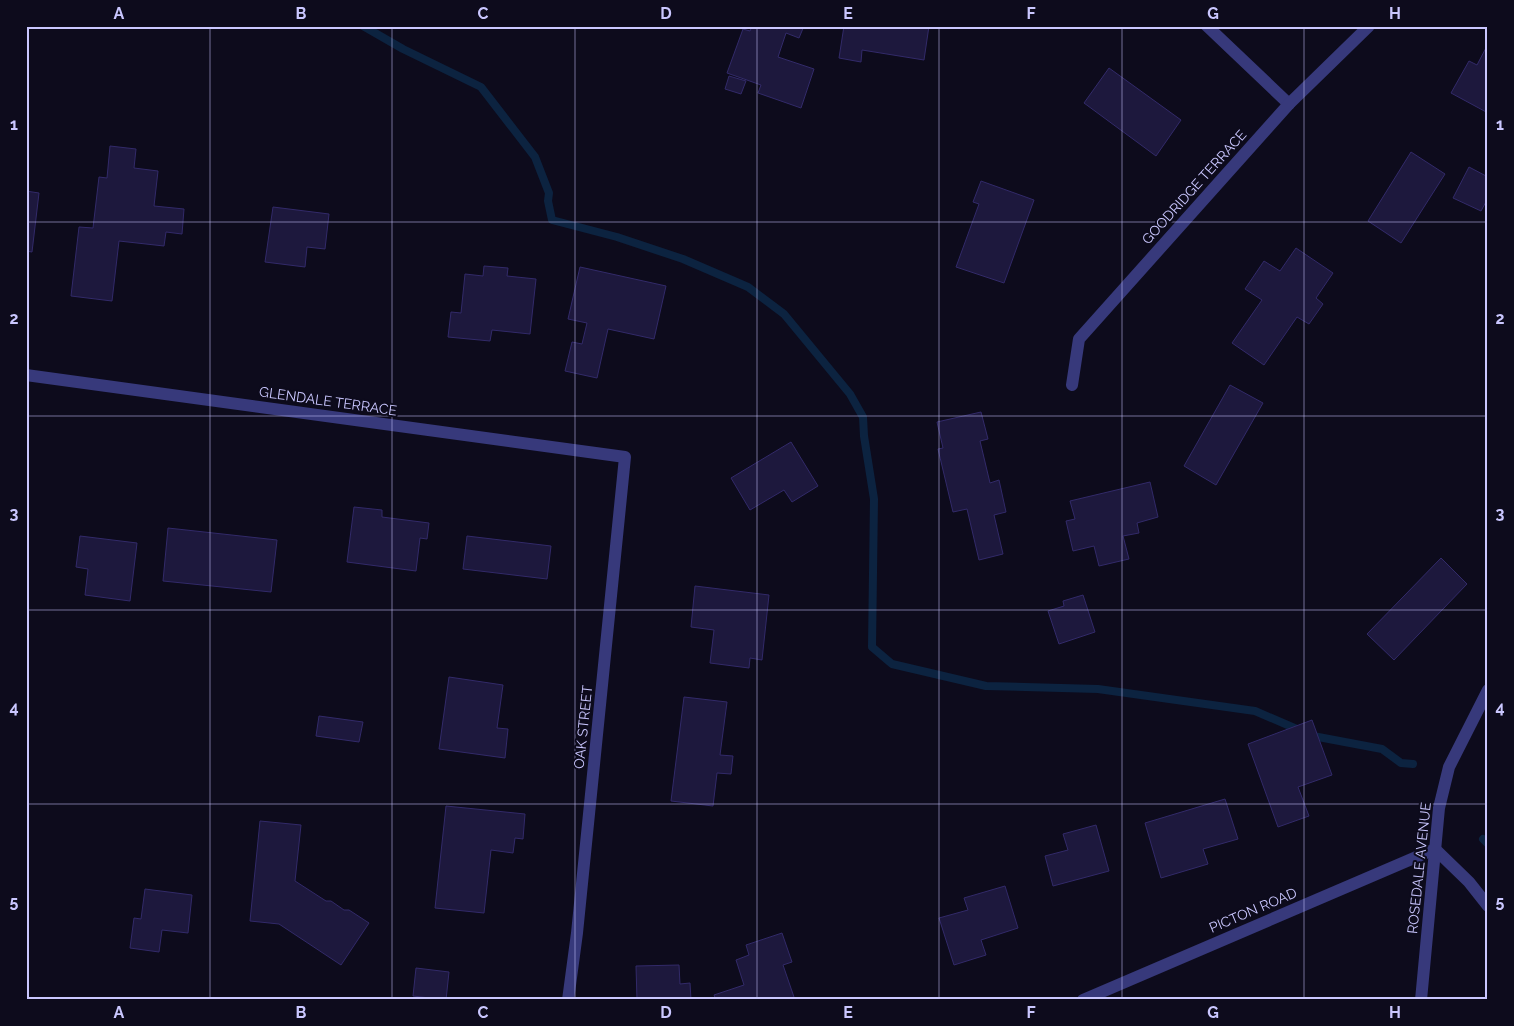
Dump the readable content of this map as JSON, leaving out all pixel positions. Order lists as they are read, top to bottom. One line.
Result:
{"streets":{"street":["GOODRIDGE TERRACE","GLENDALE TERRACE","OAK STREET","ROSEDALE AVENUE","PICTON ROAD"]},"crossings":[["GLENDALE TERRACE","OAK STREET"],["ROSEDALE AVENUE","PICTON ROAD"]],"grid":{"columns":["A","B","C","D","E","F","G","H"],"rows":["1","2","3","4","5"]}}
